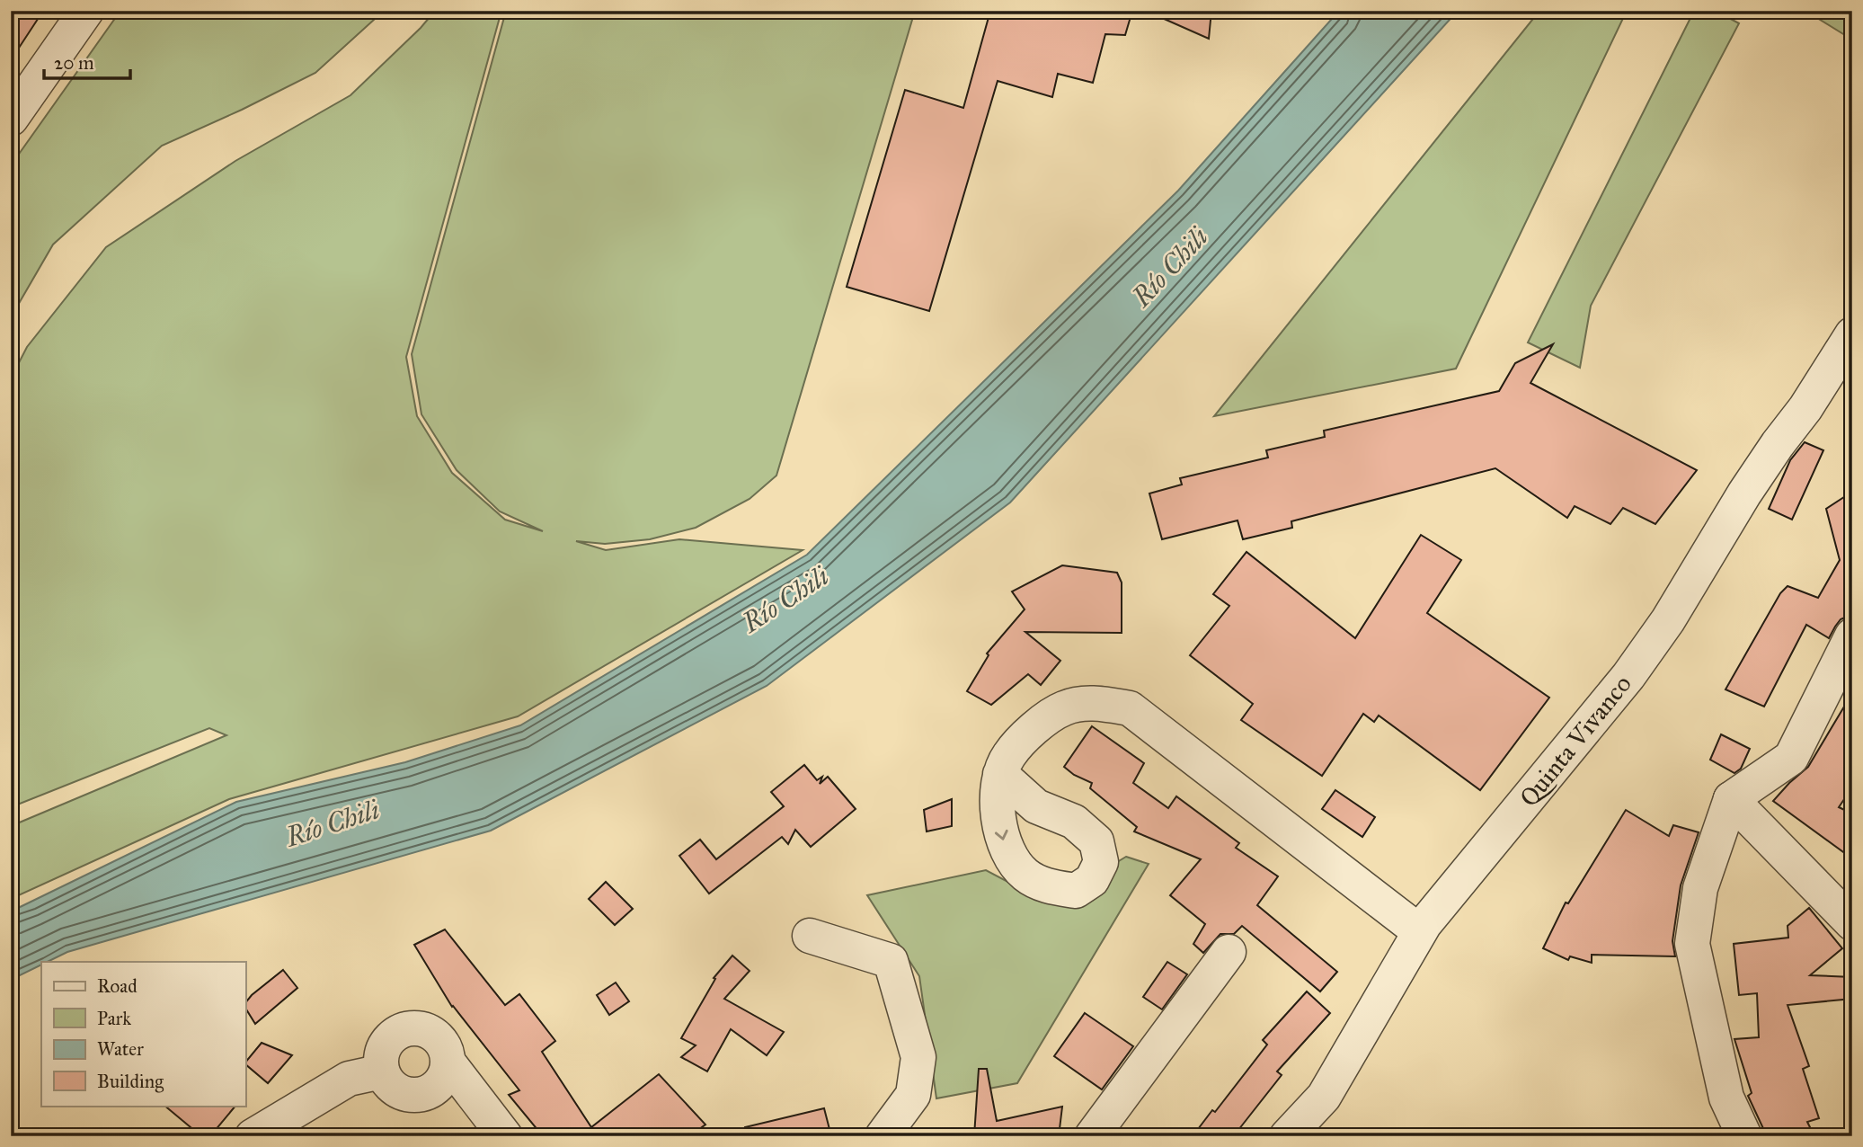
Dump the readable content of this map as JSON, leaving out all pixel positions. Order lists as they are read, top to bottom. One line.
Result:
{"streets":{"street":["Quinta Vivanco"]},"water":["Río Chili"],"legend":["Road","Park","Water","Building"],"scale_bar":"20 m"}
